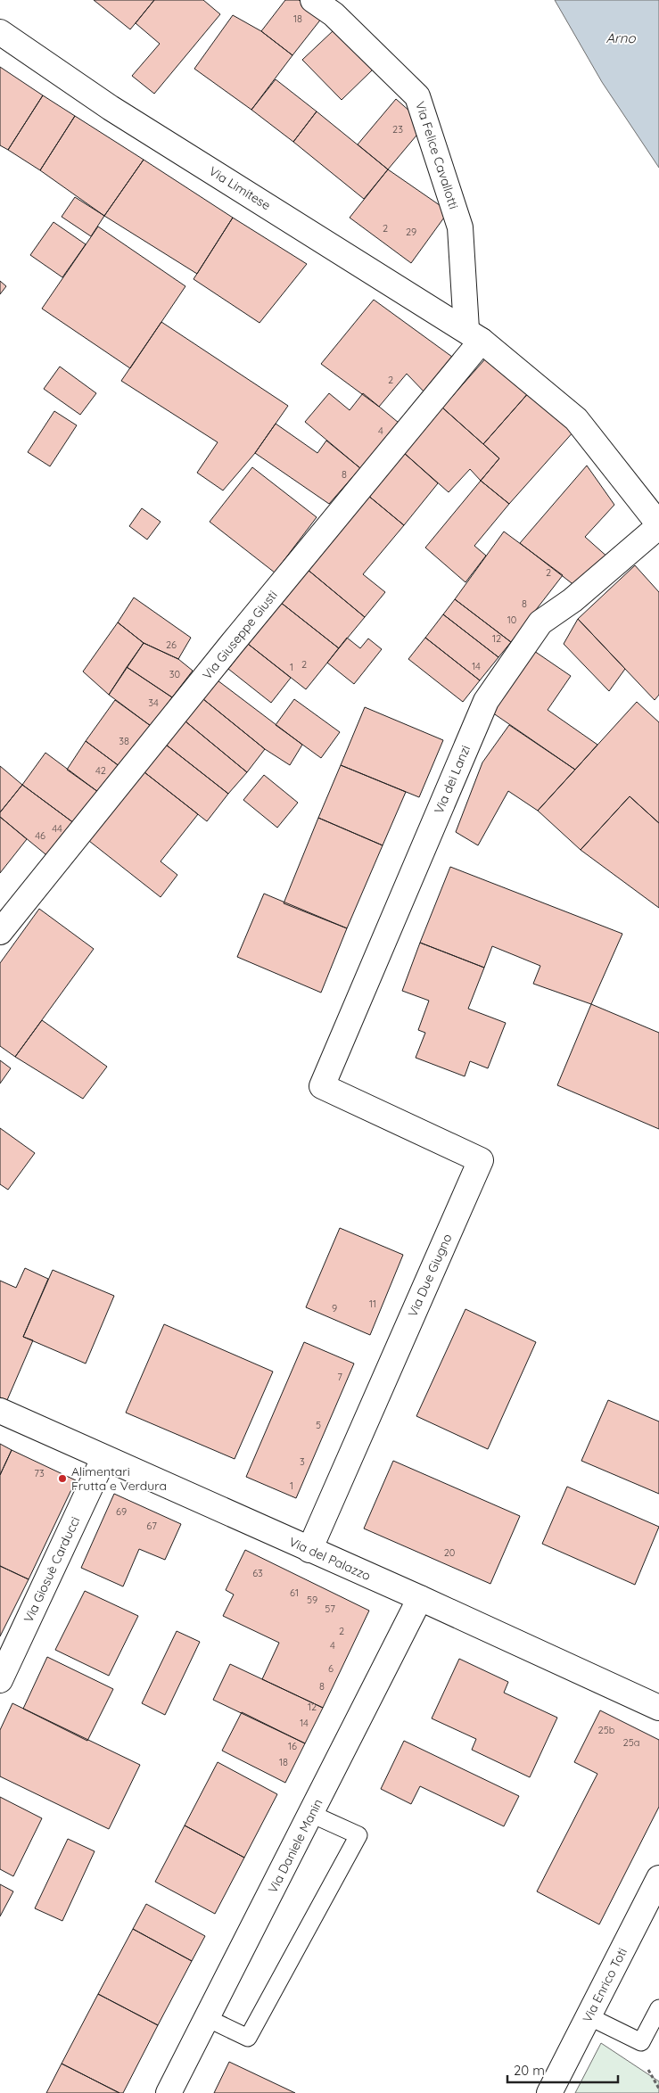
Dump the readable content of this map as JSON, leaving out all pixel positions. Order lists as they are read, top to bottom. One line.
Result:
{"streets":{"street":["Via Felice Cavallotti","Via Limitese","Via Giuseppe Giusti","Via dei Lanzi","Via Due Giugno","Via del Palazzo","Via Giosuè Carducci","Via Daniele Manin","Via Enrico Toti"]},"crossings":[["Via Felice Cavallotti","Via Limitese"],["Via Felice Cavallotti","Via Giuseppe Giusti"],["Via Limitese","Via Giuseppe Giusti"],["Via Limitese","Via dei Lanzi"],["Via dei Lanzi","Via Due Giugno"],["Via Due Giugno","Via del Palazzo"],["Via del Palazzo","Via Giosuè Carducci"],["Via del Palazzo","Via Daniele Manin"]],"water":["Arno"],"places":["Alimentari Frutta e Verdura"],"house_numbers":["18","23","2","29","2","4","8","2","8","10","12","26","2","14","1","30","34","38","42","44","46","11","9","7","5","3","73","1","69","67","20","63","61","59","57","2","4","6","8","12","14","25b","25a","16","18"],"scale_bar":"20 m"}
